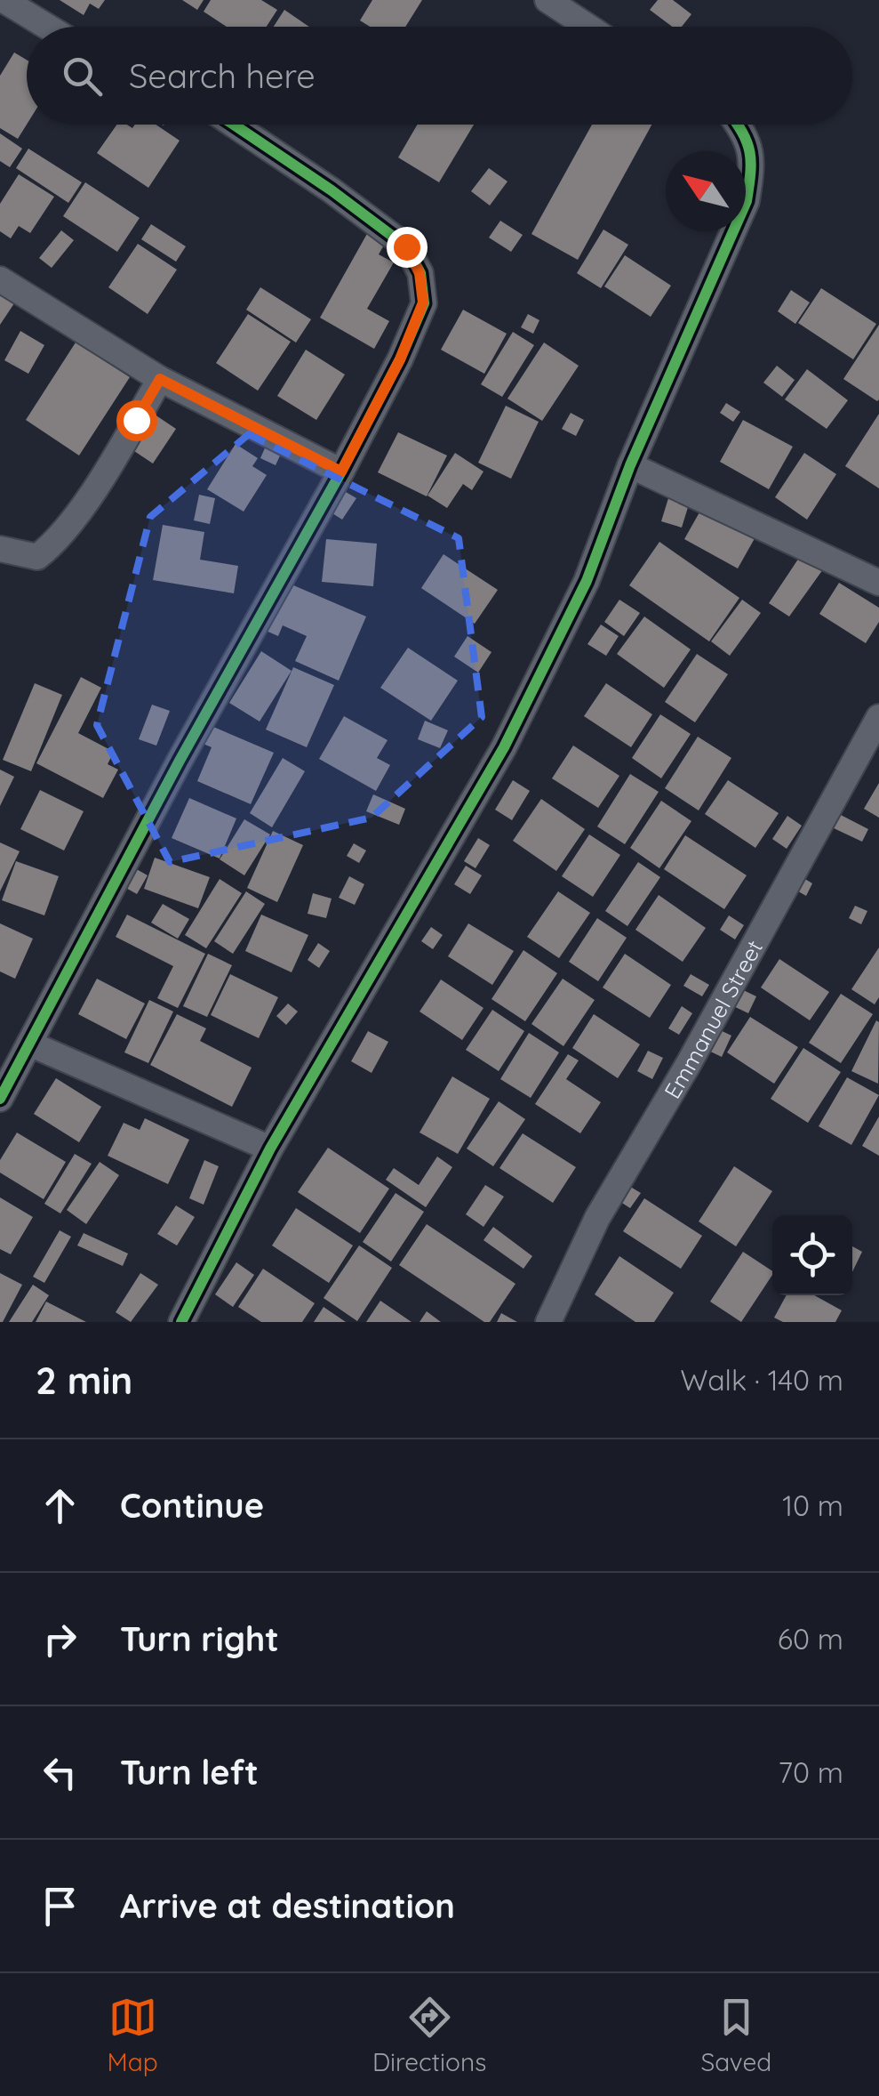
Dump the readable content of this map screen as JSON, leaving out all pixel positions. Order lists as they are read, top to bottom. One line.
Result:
{"streets":{"street":["Emmanuel Street"]},"north":"top left","page":{"search":"Search here","heading":["2 min","Walk · 140 m"],"list":[["Continue","10 m"],["Turn right","60 m"],["Turn left","70 m"],"Arrive at destination"],"nav":["Map","Directions","Saved"]}}
